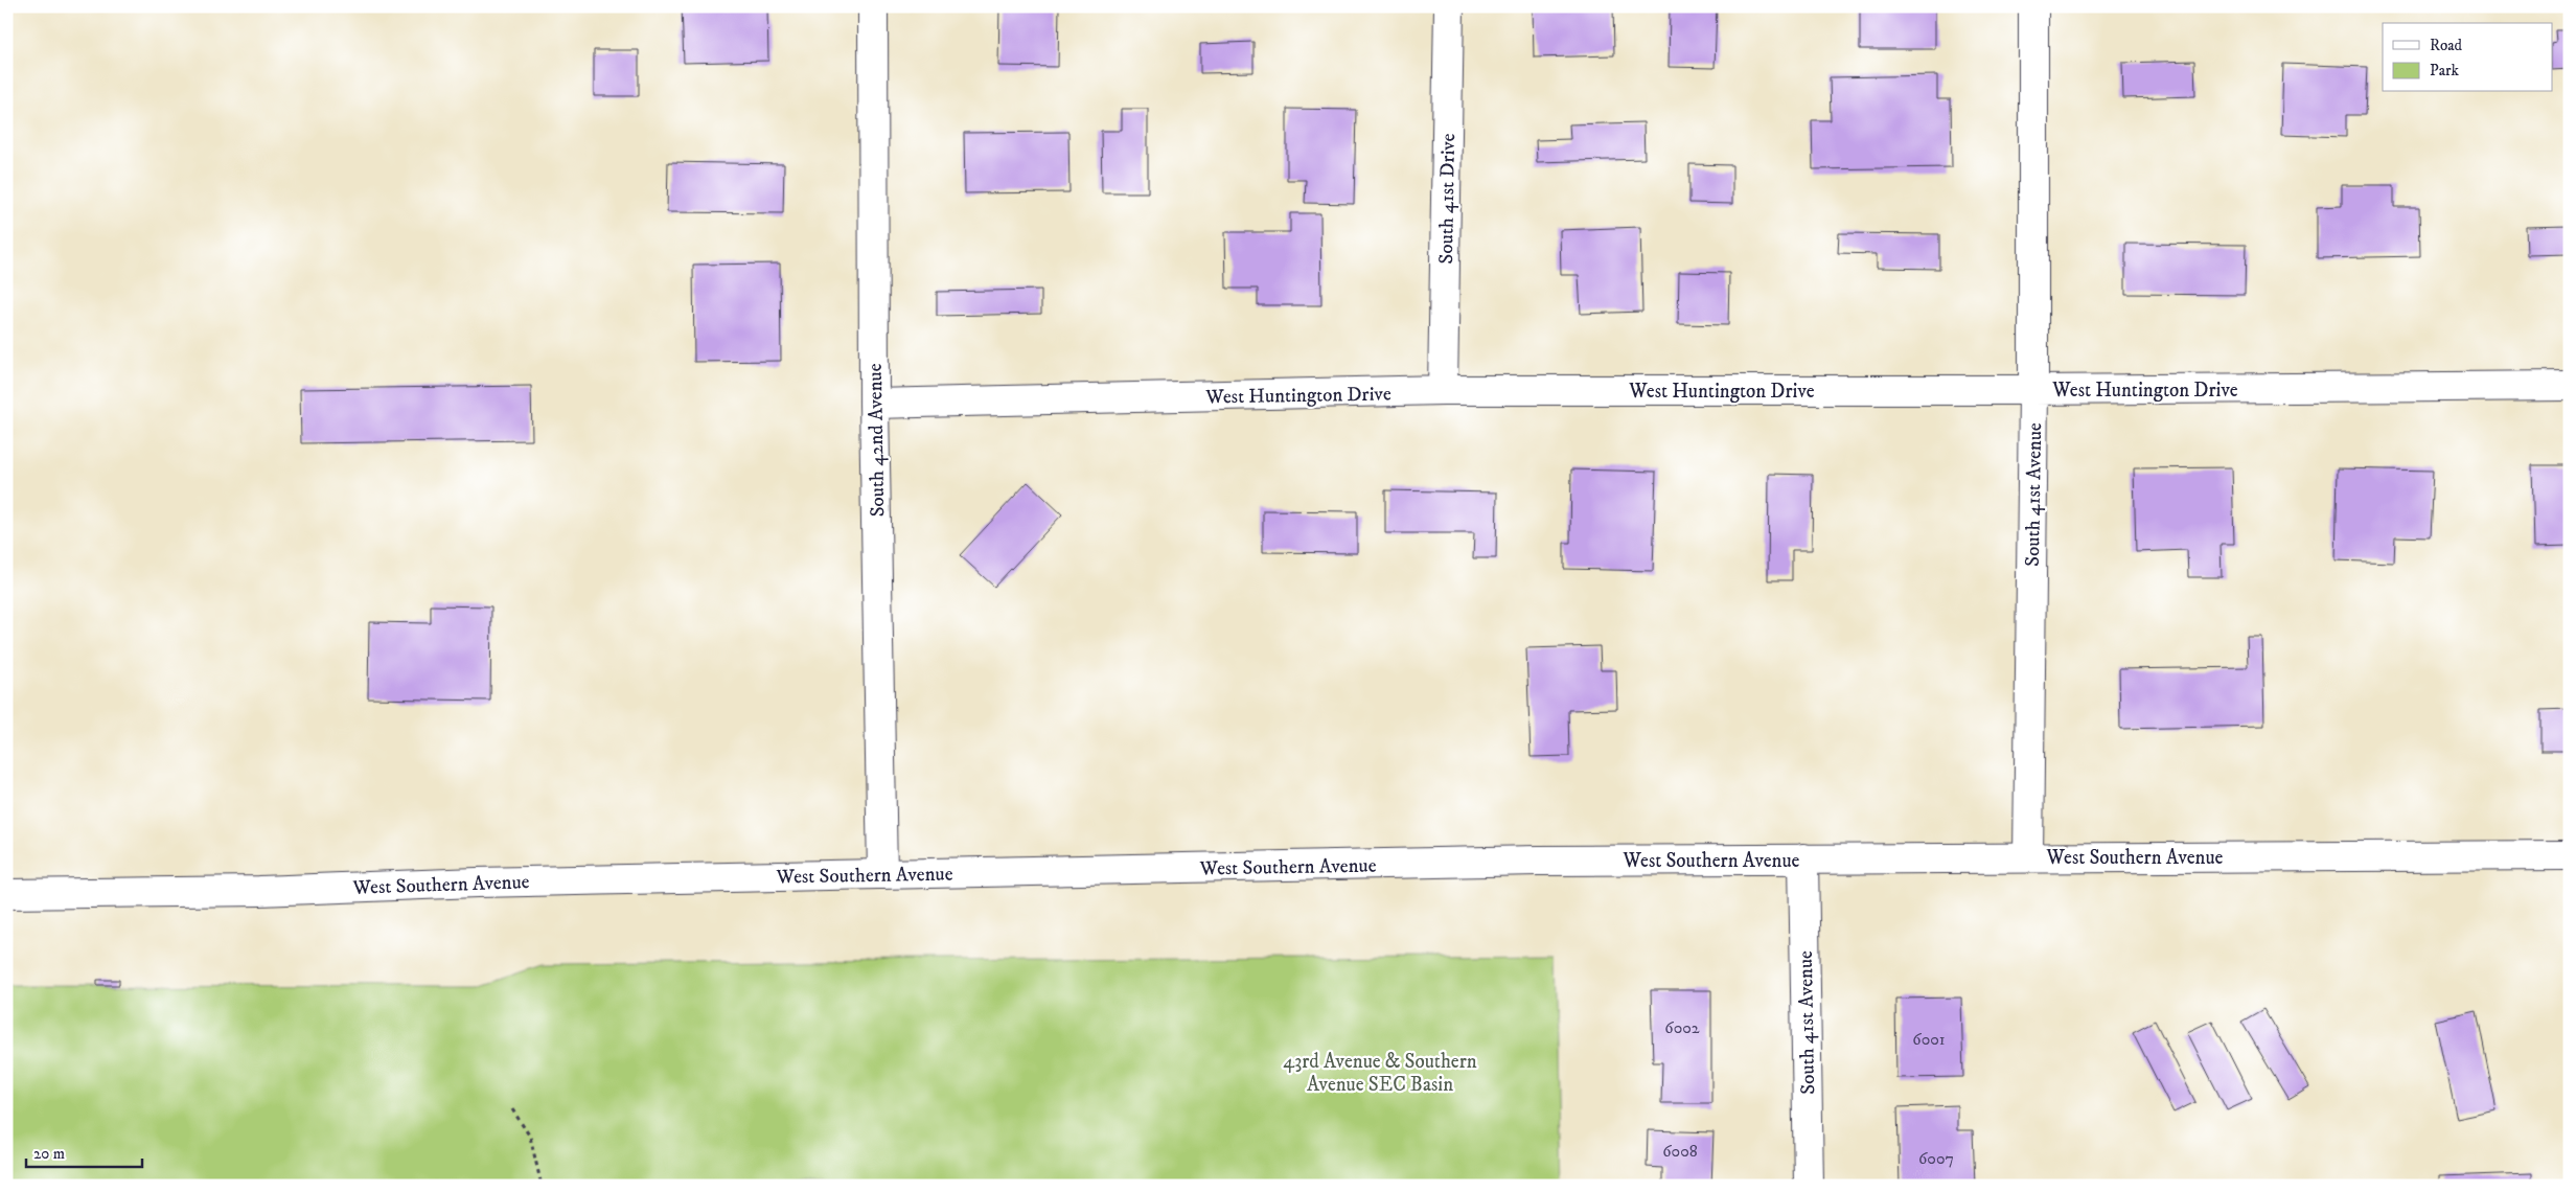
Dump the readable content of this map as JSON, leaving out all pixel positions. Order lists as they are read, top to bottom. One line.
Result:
{"streets":{"street":["South 41st Drive","West Huntington Drive","South 42nd Avenue","South 41st Avenue","West Southern Avenue"]},"crossings":[["South 41st Drive","West Huntington Drive"],["West Huntington Drive","South 42nd Avenue"],["West Huntington Drive","South 41st Avenue"],["South 42nd Avenue","West Southern Avenue"],["South 41st Avenue","West Southern Avenue"]],"parks":["43rd Avenue & Southern Avenue SEC Basin"],"house_numbers":["6002","6001","6008","6007"],"legend":["Road","Park"],"scale_bar":"20 m"}
